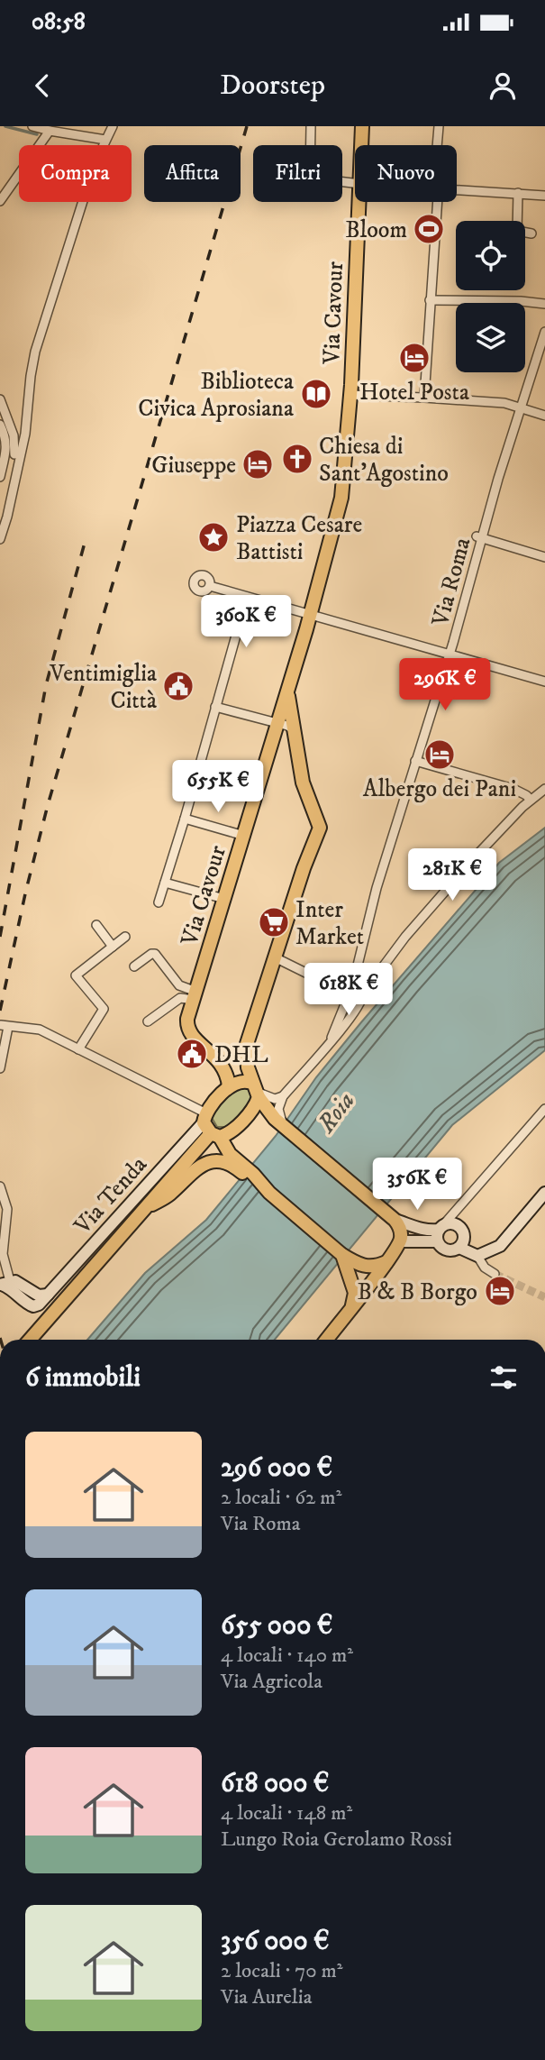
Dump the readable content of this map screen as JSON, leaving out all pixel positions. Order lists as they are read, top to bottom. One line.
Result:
{"streets":{"main road":["Via Cavour","Via Tenda"],"street":["Via Roma"]},"water":["Roia"],"places":{"sports":["Bloom"],"hotel":["Hotel Posta","Giuseppe","Albergo dei Pani","B & B Borgo"],"library":["Biblioteca Civica Aprosiana"],"church":["Chiesa di Sant'Agostino"],"place":["Piazza Cesare Battisti"],"public building":["Ventimiglia Città","DHL"],"supermarket":["Inter Market"]},"page":{"status":"08:58","header":"Doorstep","chip":["Compra","Affitta","Filtri","Nuovo"],"price":["360K €","296K €","655K €","281K €","618K €","356K €"],"heading":"6 immobili","list":[{"name":"296 000 €","note":"2 locali · 62 m² · Via Roma"},{"name":"655 000 €","note":"4 locali · 140 m² · Via Agricola"},{"name":"618 000 €","note":"4 locali · 148 m² · Lungo Roia Gerolamo Rossi"},{"name":"356 000 €","note":"2 locali · 70 m² · Via Aurelia"}]}}
